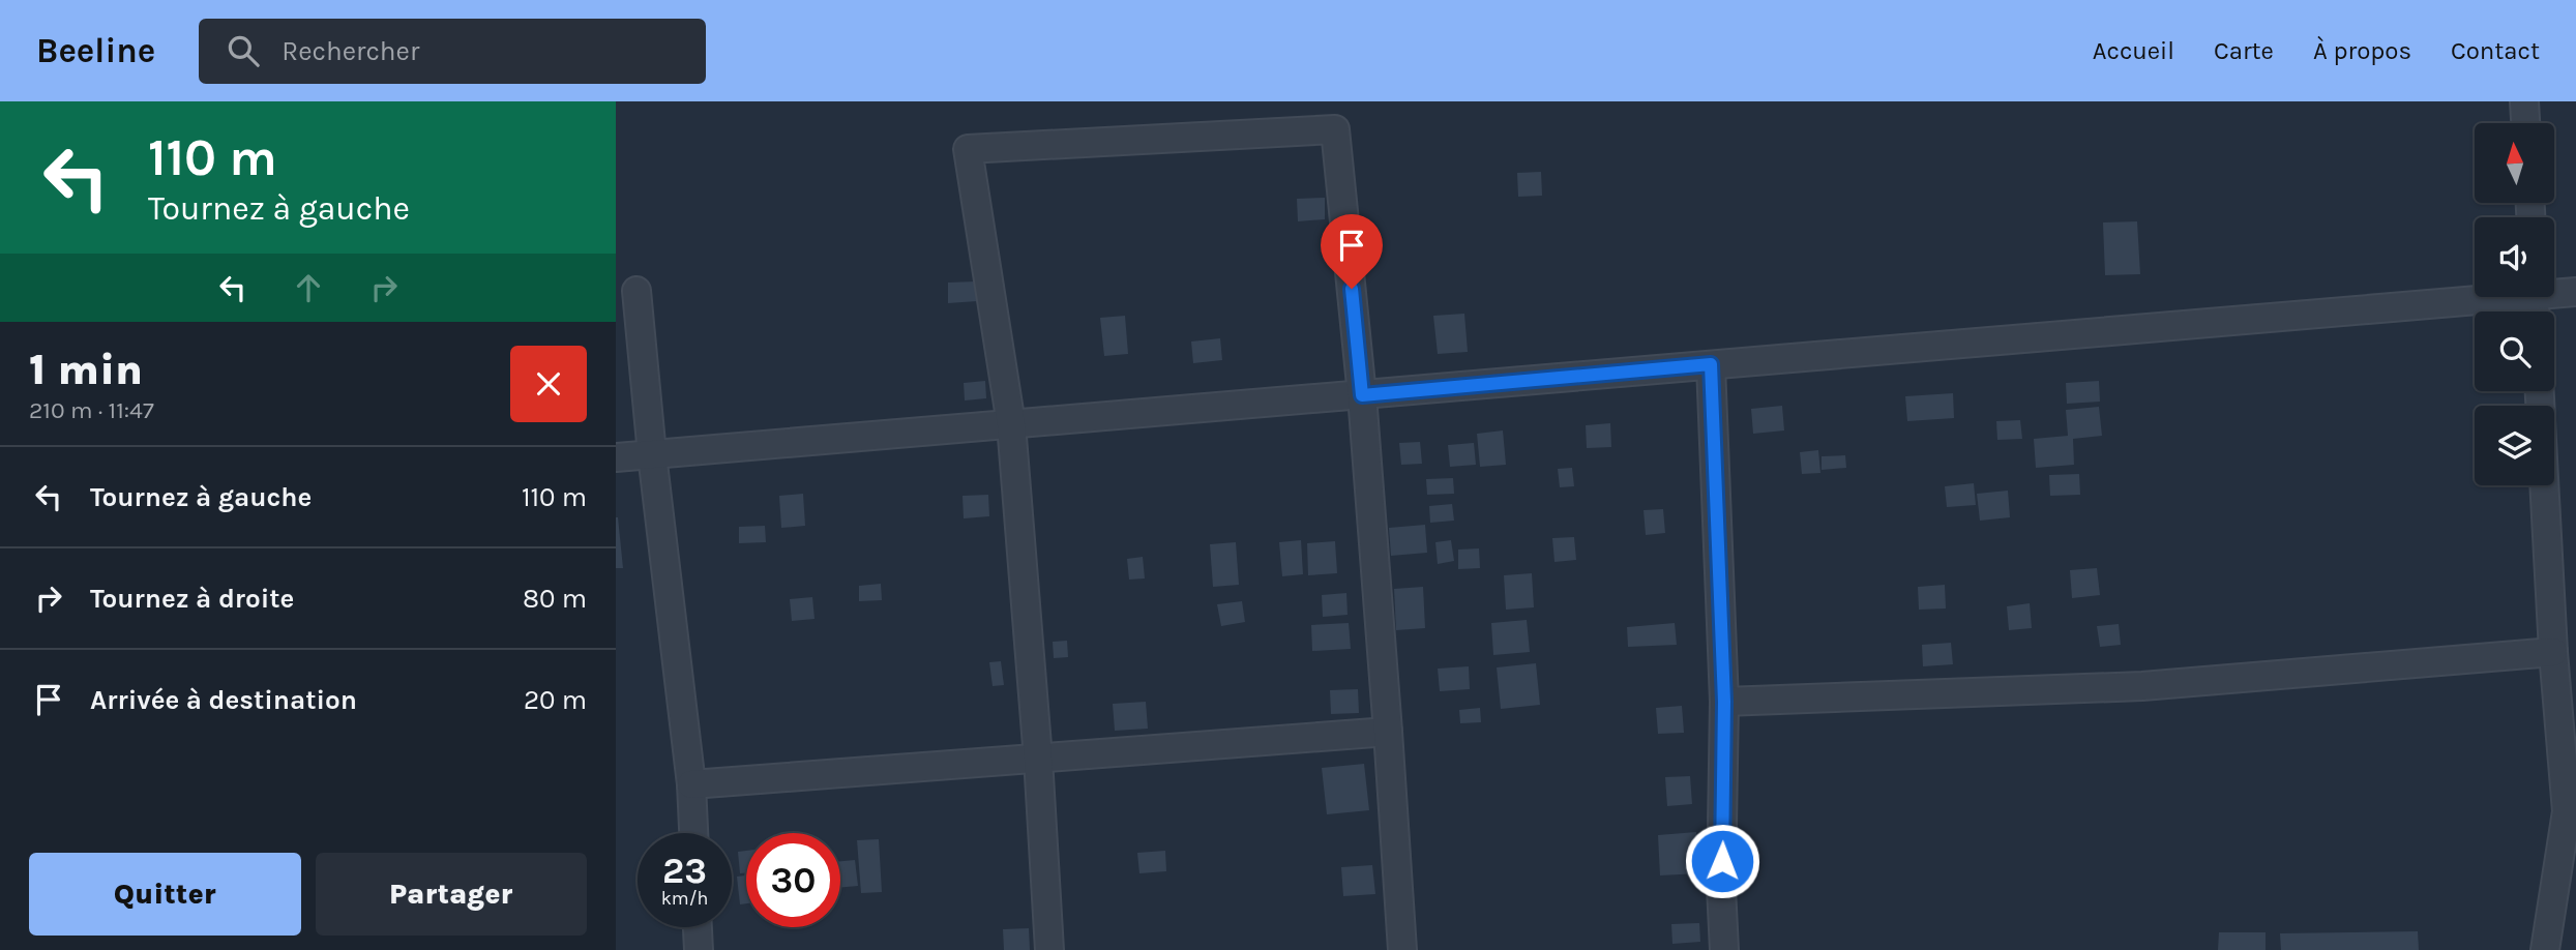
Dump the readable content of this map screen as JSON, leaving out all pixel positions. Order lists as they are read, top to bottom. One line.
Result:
{"north":"top","page":{"header":"Beeline","search":"Rechercher","nav":["Accueil","Carte","À propos","Contact"],"turn":["110 m","Tournez à gauche"],"heading":["1 min","210 m · 11:47"],"list":[{"name":"Tournez à gauche","value":"110 m"},{"name":"Tournez à droite","value":"80 m"},{"name":"Arrivée à destination","value":"20 m"}],"speed":"23 km/h","limit":"30","buttons":["Quitter","Partager"]}}
